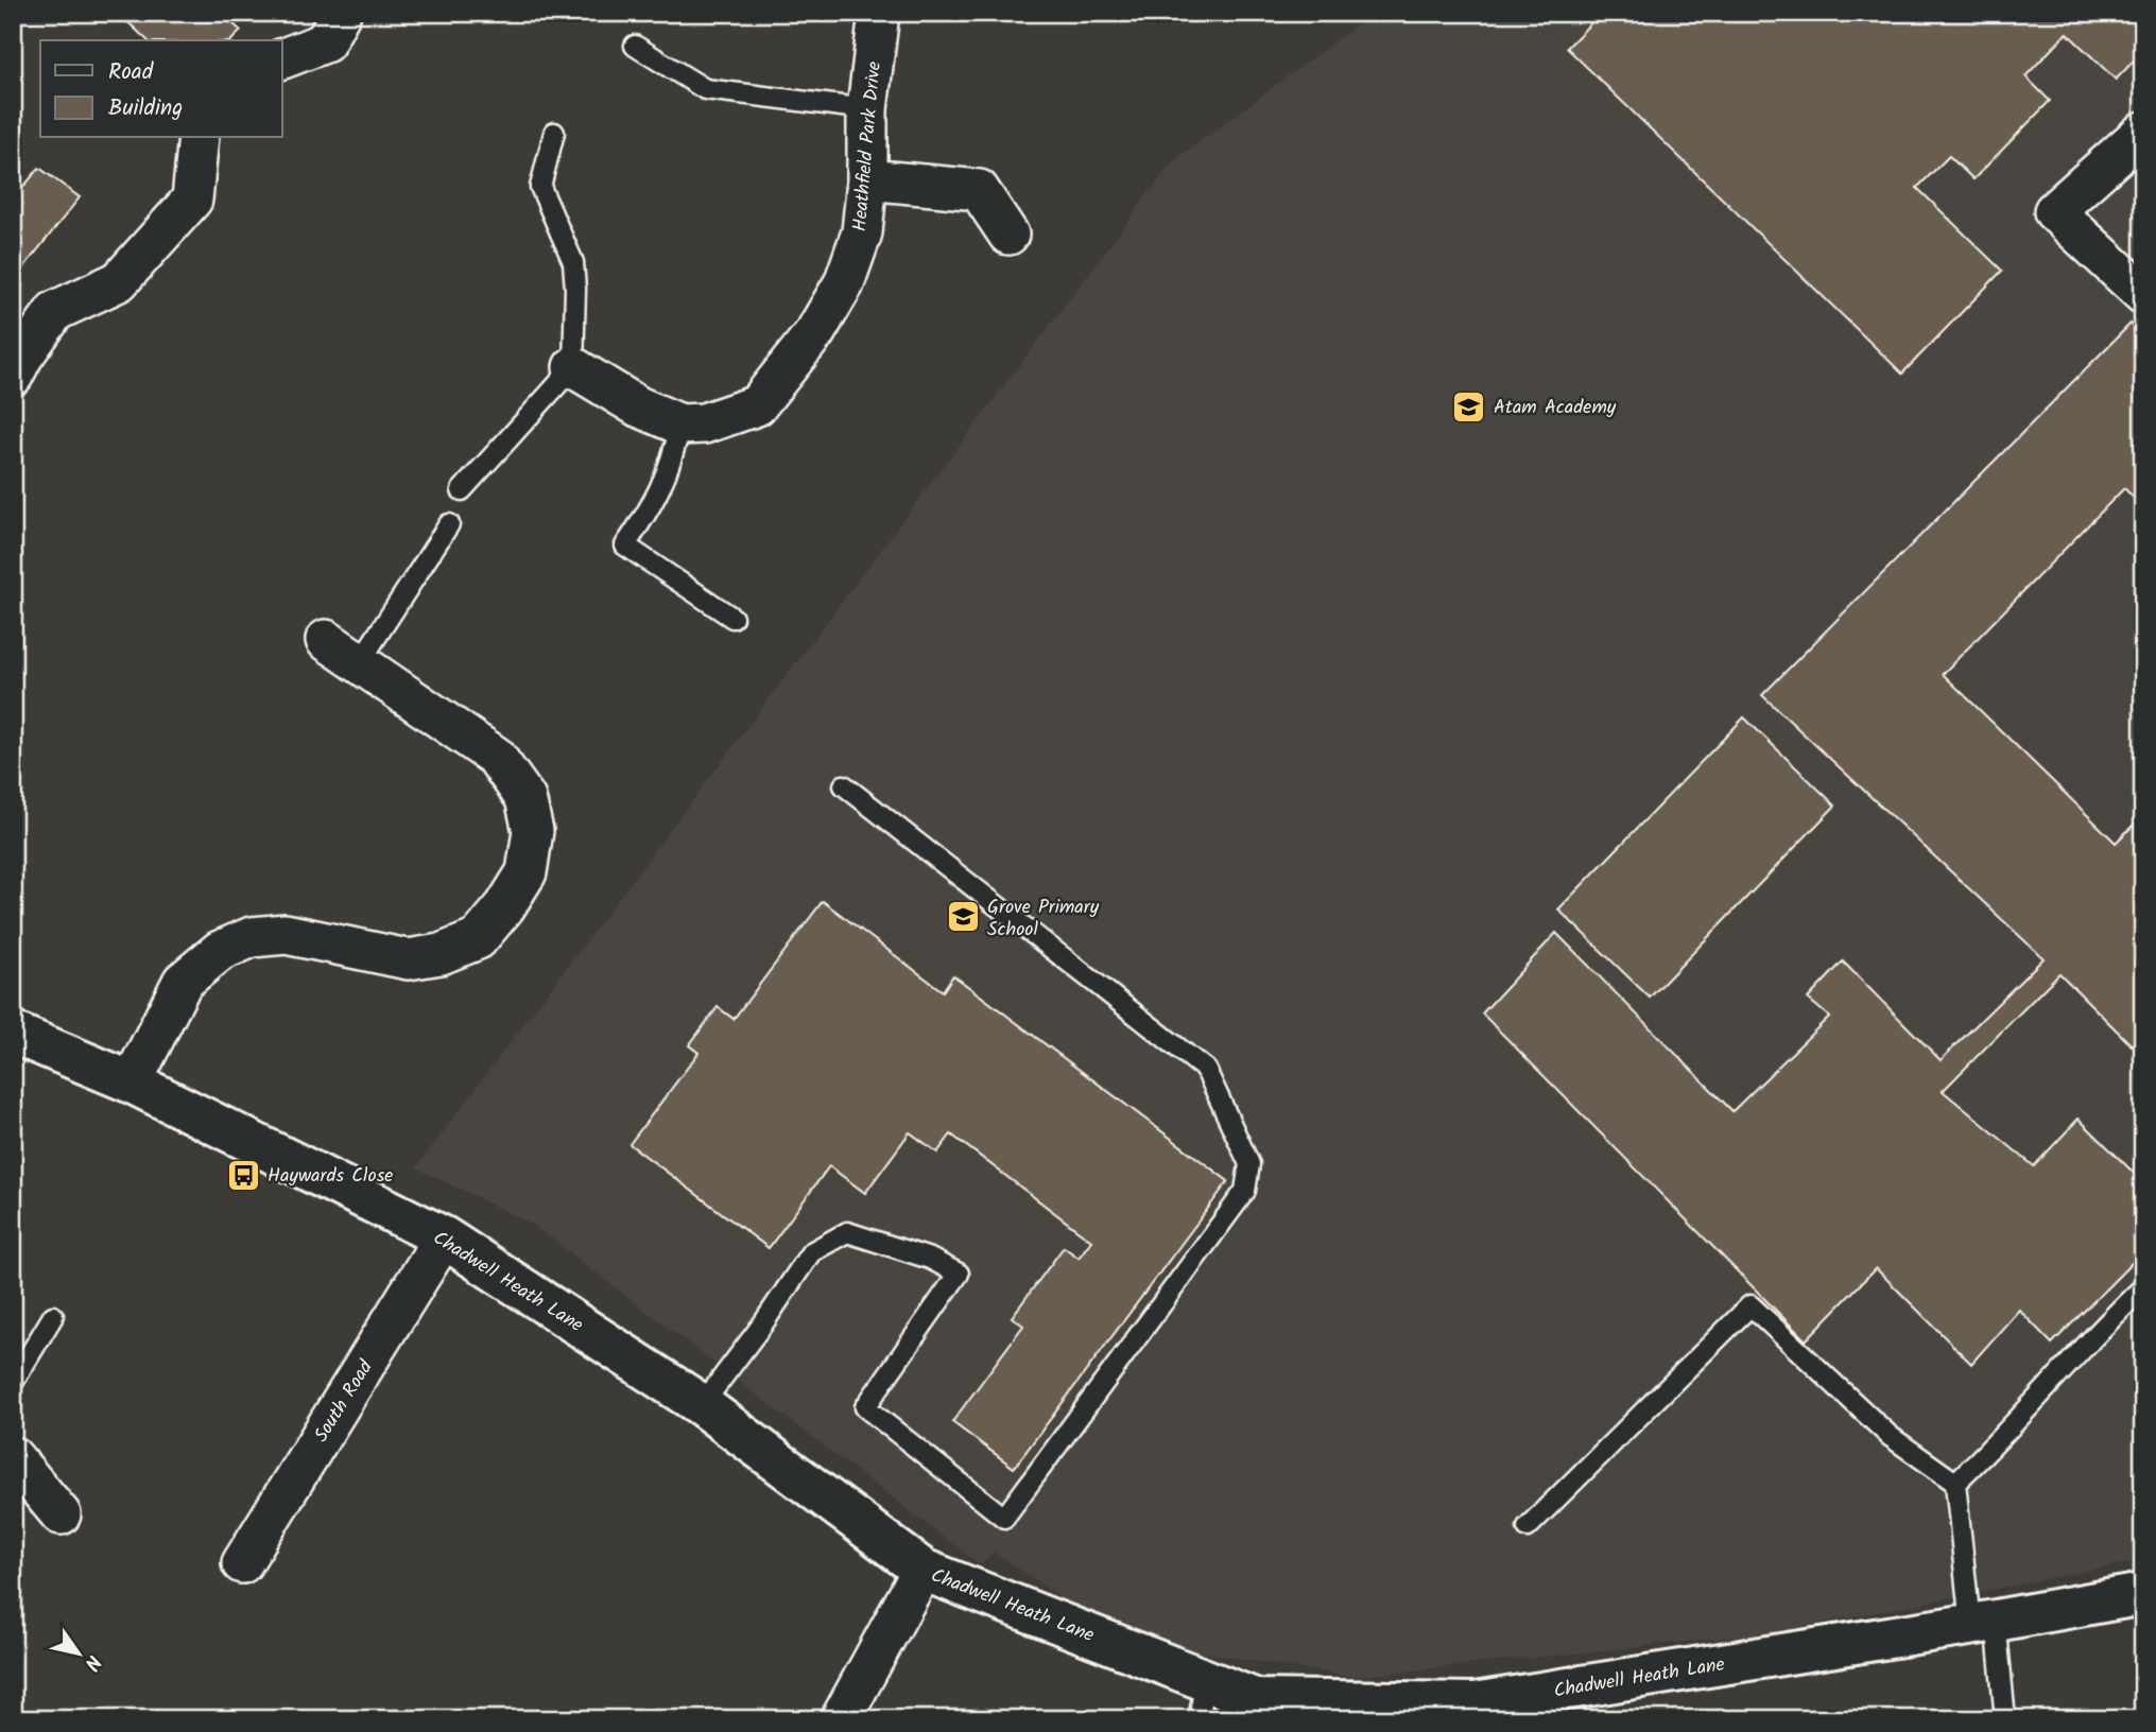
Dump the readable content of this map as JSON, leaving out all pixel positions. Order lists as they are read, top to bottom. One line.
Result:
{"streets":{"street":["Heathfield Park Drive","Chadwell Heath Lane","South Road"]},"crossings":[["Chadwell Heath Lane","South Road"]],"places":{"school or university":["Atam Academy","Grove Primary School"],"bus stop":["Haywards Close"]},"legend":["Road","Building"],"north":"bottom right"}
